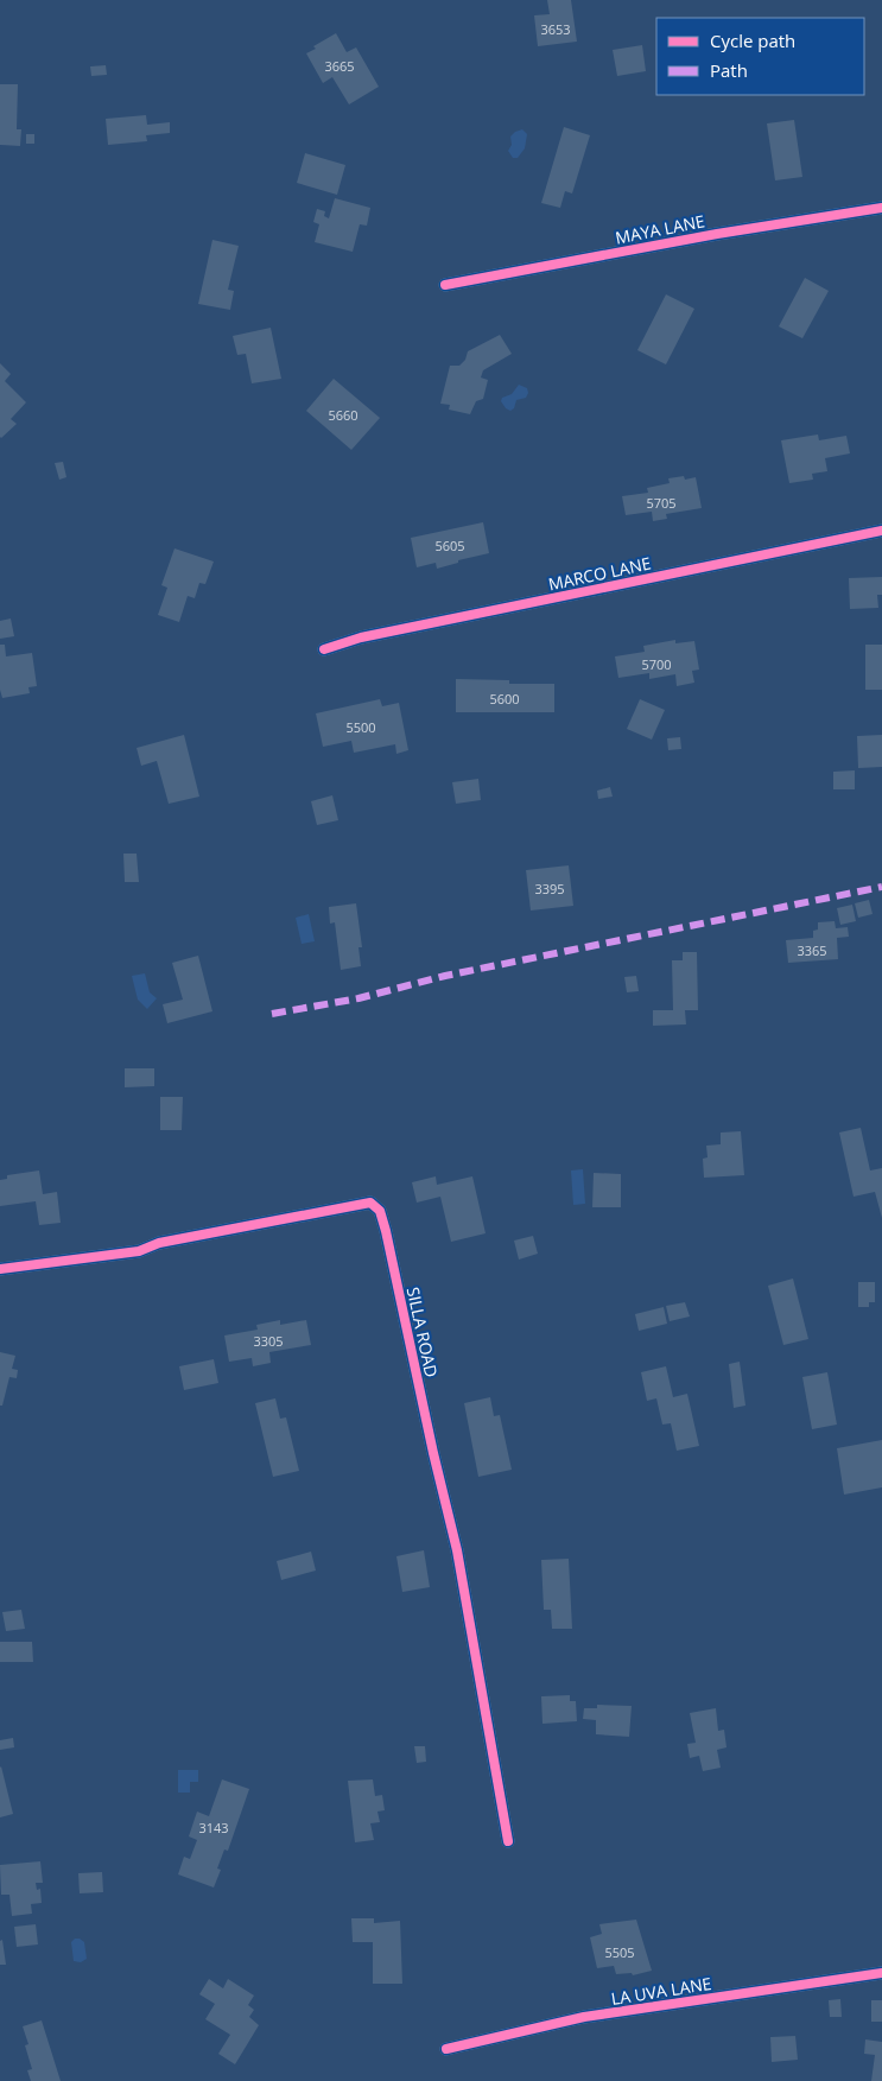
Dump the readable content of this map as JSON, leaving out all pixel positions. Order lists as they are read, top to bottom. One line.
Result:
{"streets":{"street":["MAYA LANE","MARCO LANE","SILLA ROAD","LA UVA LANE"]},"house_numbers":["3653","3665","5660","5705","5605","5700","5600","5500","3395","3365","3305","3143","5505"],"legend":["Cycle path","Path"]}
